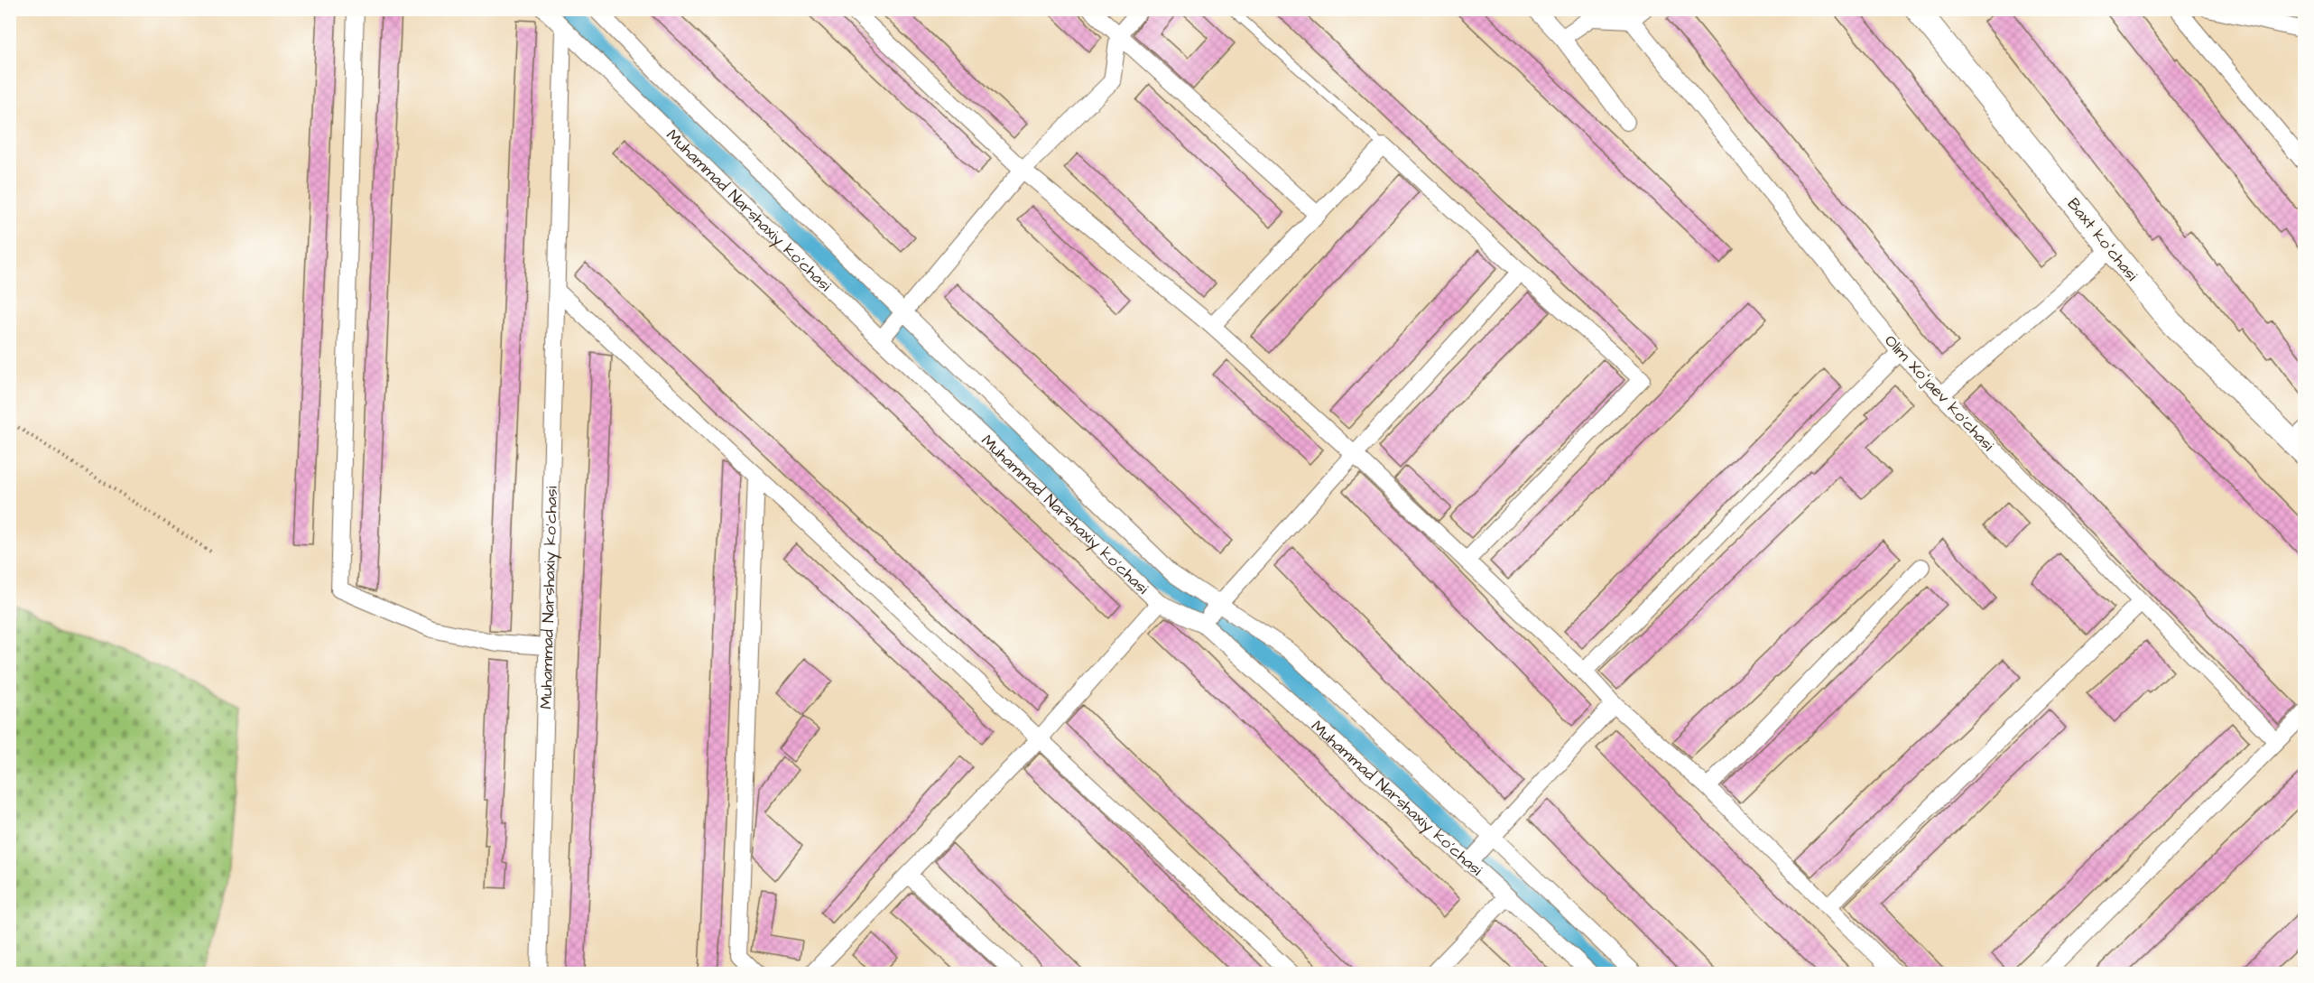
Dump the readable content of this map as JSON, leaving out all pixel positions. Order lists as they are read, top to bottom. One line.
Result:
{"streets":{"main road":["Baxt koʻchasi"],"street":["Muhammad Narshaxiy ko'chasi","Olim Xoʻjaev ko'chasi"]}}
